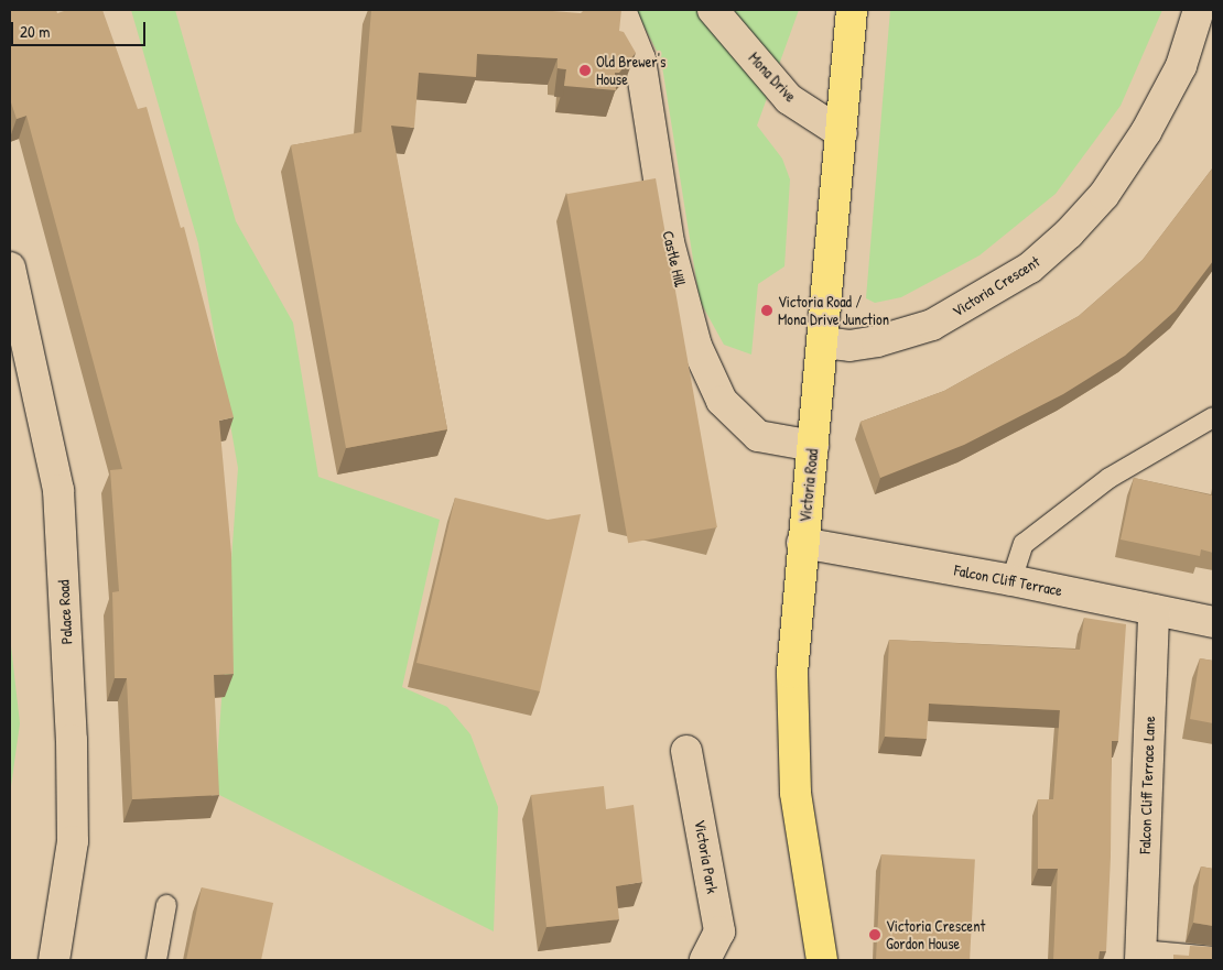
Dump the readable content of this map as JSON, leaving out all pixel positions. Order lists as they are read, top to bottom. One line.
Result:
{"streets":{"main road":["Victoria Road"],"street":["Mona Drive","Castle Hill","Victoria Crescent","Falcon Cliff Terrace","Palace Road","Falcon Cliff Terrace Lane","Victoria Park"]},"crossings":[["Mona Drive","Victoria Road"],["Castle Hill","Victoria Road"],["Victoria Crescent","Victoria Road"],["Victoria Road","Falcon Cliff Terrace"],["Falcon Cliff Terrace","Falcon Cliff Terrace Lane"]],"places":["Old Brewer's House","Victoria Road / Mona Drive Junction","Victoria Crescent Gordon House"],"scale_bar":"20 m"}
